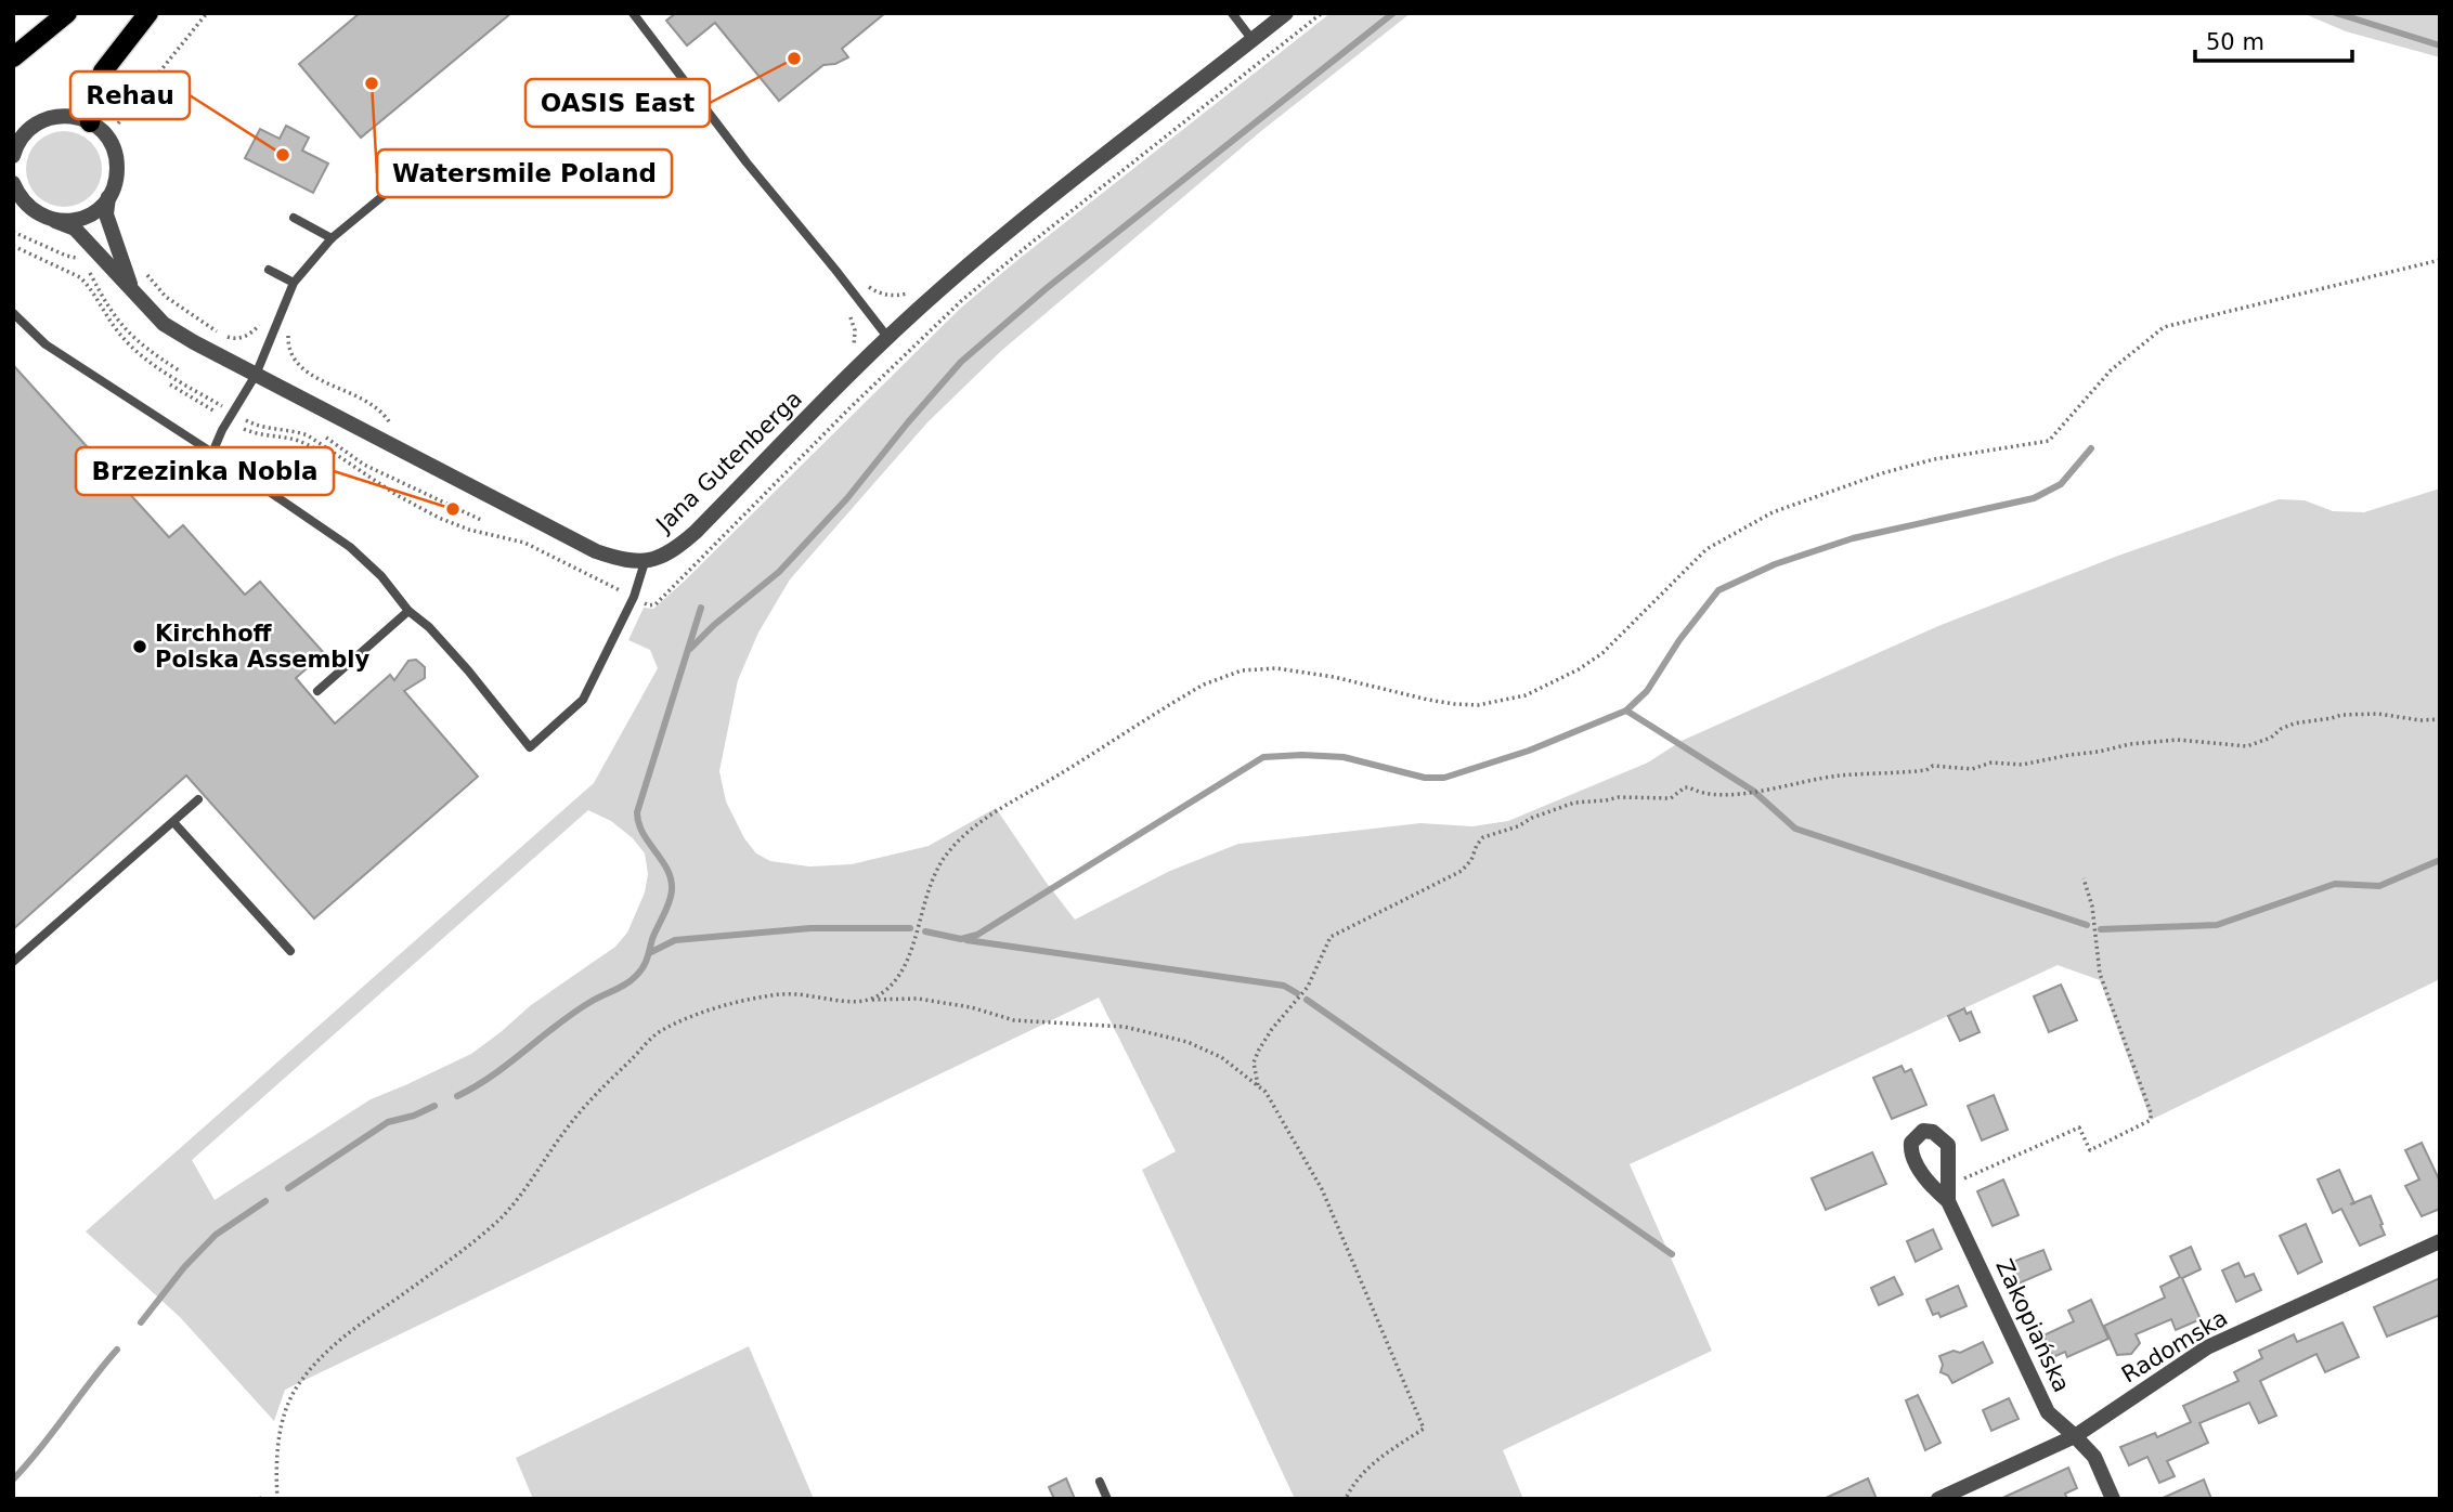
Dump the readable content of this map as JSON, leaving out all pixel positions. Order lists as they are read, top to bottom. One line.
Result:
{"streets":{"street":["Jana Gutenberga","Zakopiańska","Radomska"]},"crossings":[["Zakopiańska","Radomska"]],"places":["OASIS East","Watersmile Poland","Rehau","Brzezinka Nobla","Kirchhoff Polska Assembly"],"scale_bar":"50 m"}
